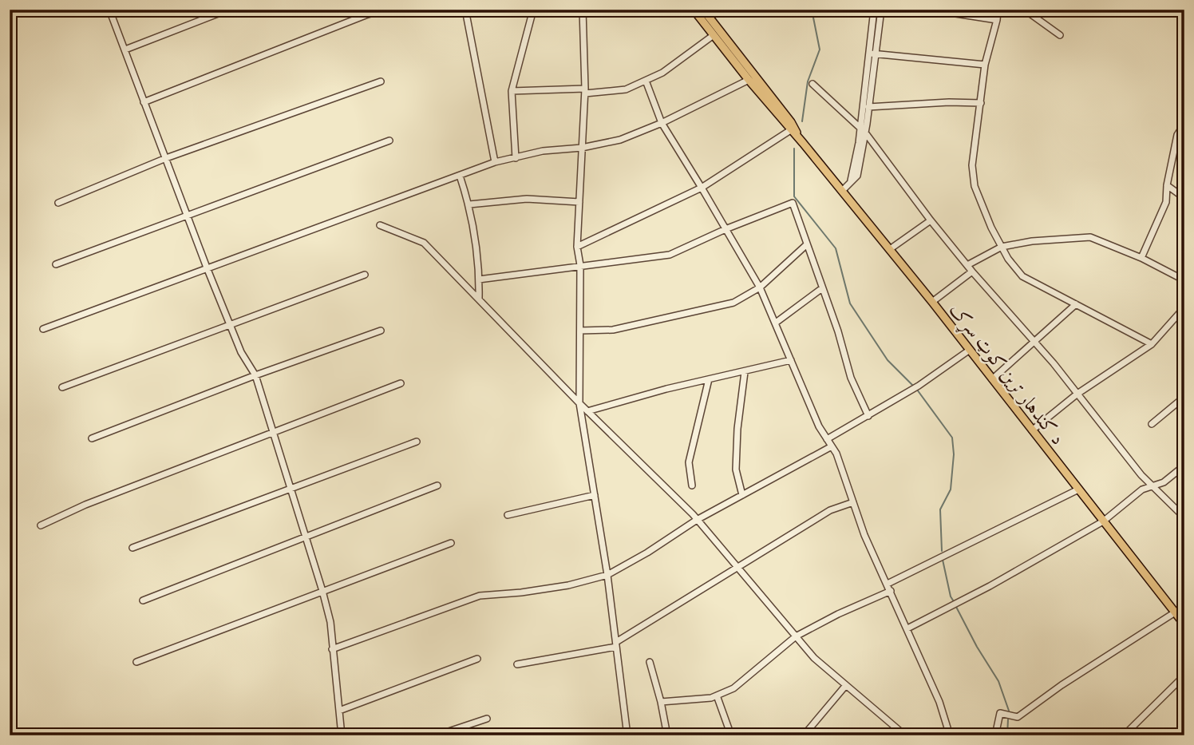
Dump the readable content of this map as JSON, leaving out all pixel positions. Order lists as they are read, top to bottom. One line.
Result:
{"streets":{"main road":["د کندهار ترين کوټ سړک"]}}
